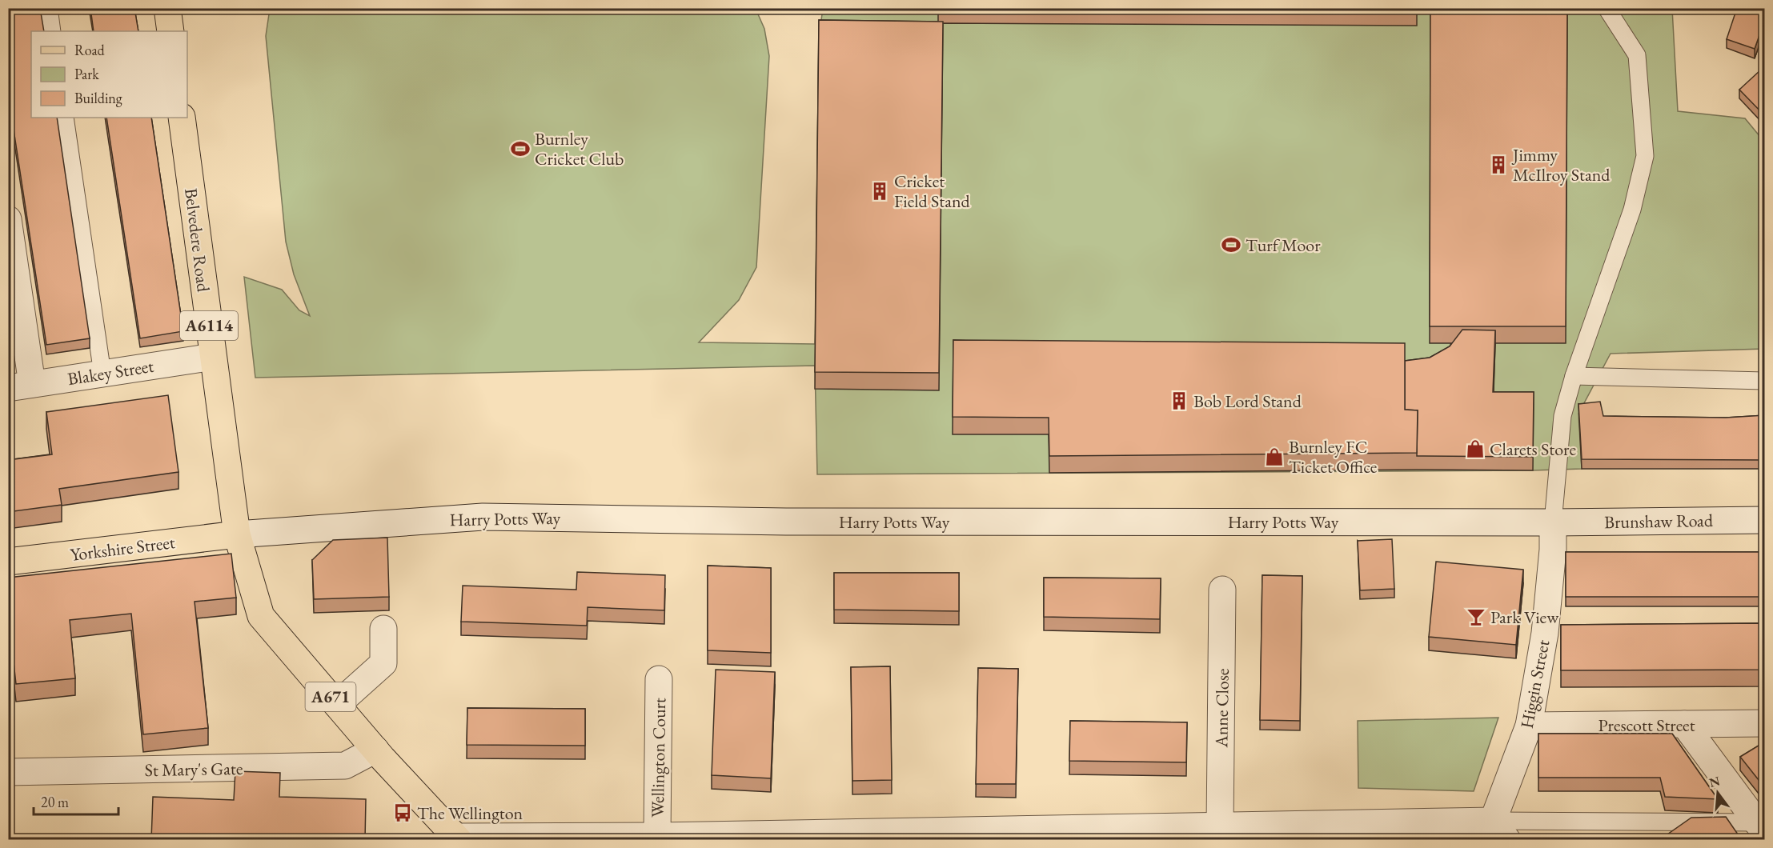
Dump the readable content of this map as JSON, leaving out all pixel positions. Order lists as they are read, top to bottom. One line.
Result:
{"streets":{"main road":["Belvedere Road","A6114","Yorkshire Street","A671"],"street":["Blakey Street","Harry Potts Way","Brunshaw Road","Higgin Street","Anne Close","Prescott Street","Wellington Court","St Mary's Gate"]},"crossings":[["Belvedere Road","Blakey Street"],["Belvedere Road","Harry Potts Way"],["Belvedere Road","Yorkshire Street"],["Belvedere Road","A671"],["Harry Potts Way","Brunshaw Road"],["Harry Potts Way","Yorkshire Street"],["Harry Potts Way","Higgin Street"],["Harry Potts Way","A671"],["Brunshaw Road","Higgin Street"],["Yorkshire Street","A671"],["Higgin Street","Prescott Street"],["A671","St Mary's Gate"]],"places":{"sports":["Burnley Cricket Club","Turf Moor"],"building":["Jimmy McIlroy Stand","Cricket Field Stand","Bob Lord Stand"],"shop":["Clarets Store","Burnley FC Ticket Office"],"bar":["Park View"],"bus stop":["The Wellington"]},"legend":["Road","Park","Building"],"scale_bar":"20 m","north":"top"}
